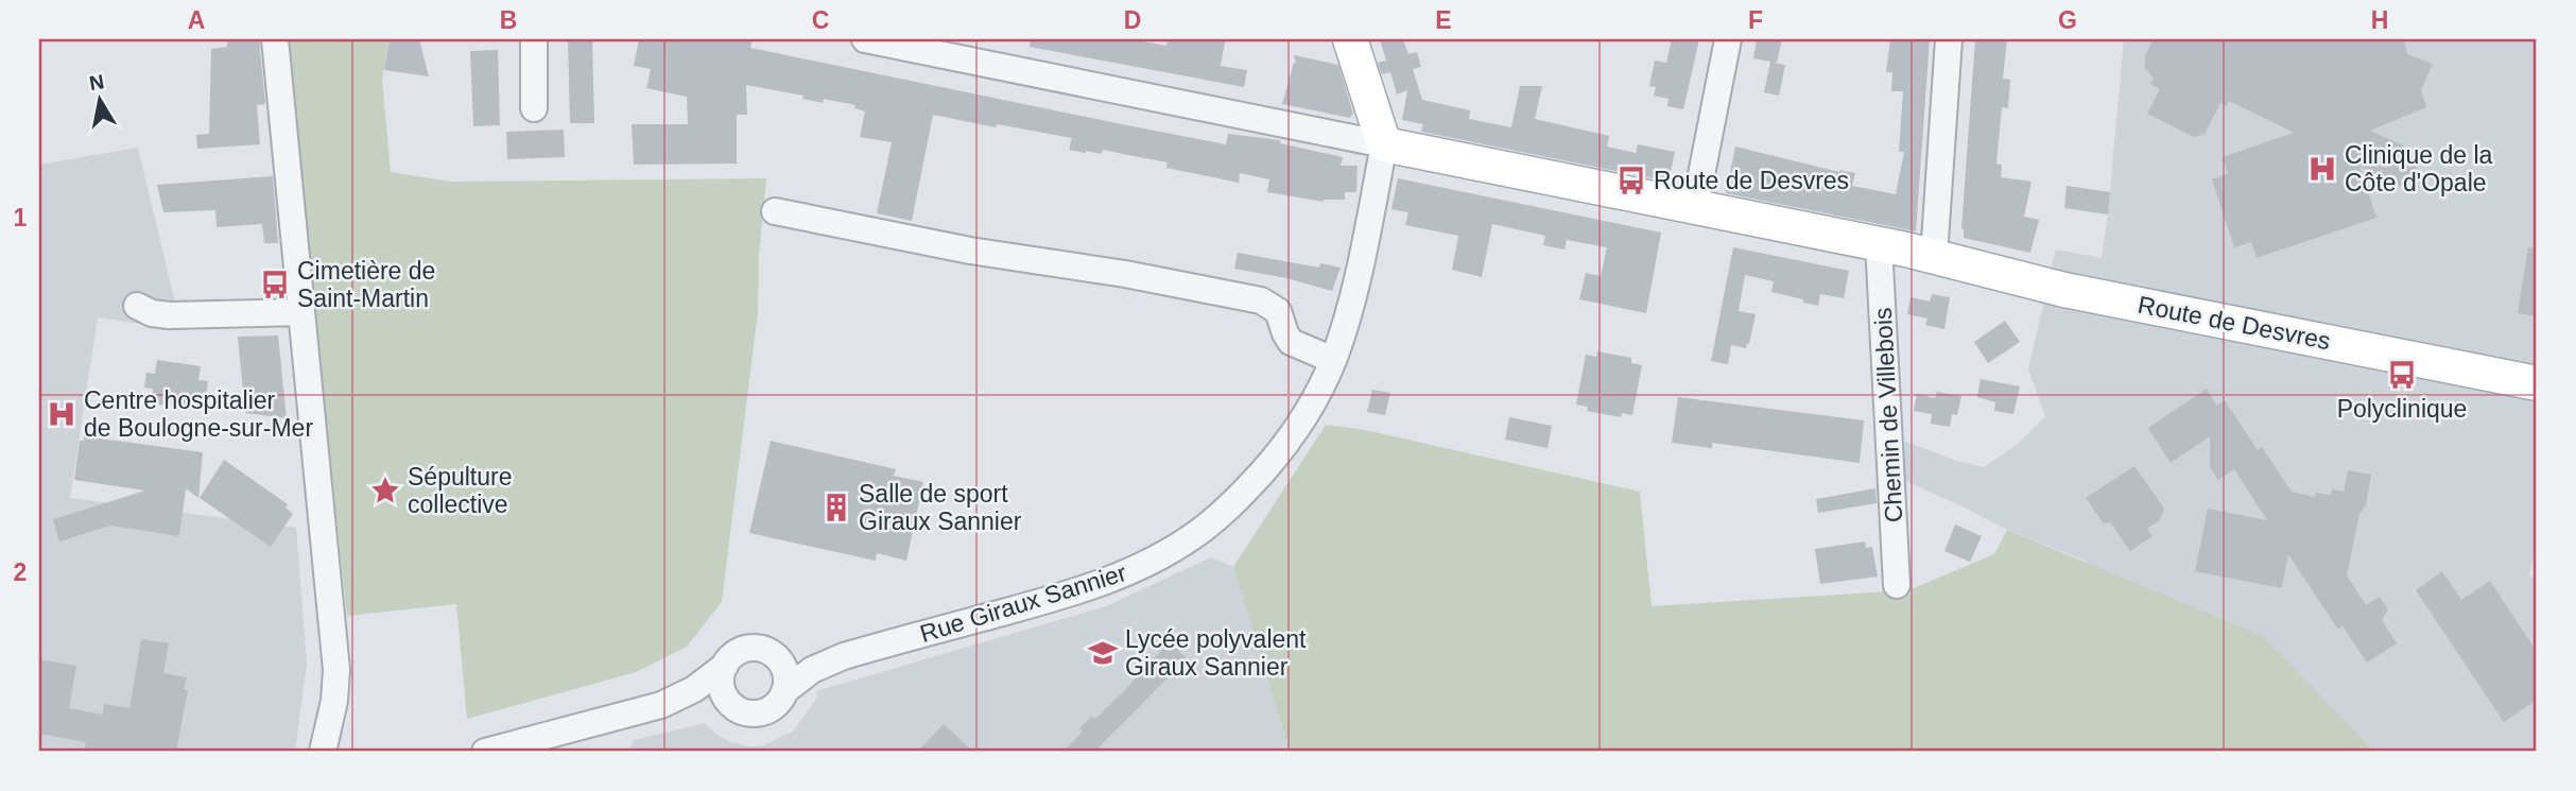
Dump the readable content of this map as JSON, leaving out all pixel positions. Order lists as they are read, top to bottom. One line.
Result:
{"streets":{"main road":["Route de Desvres"],"street":["Chemin de Villebois","Rue Giraux Sannier"]},"crossings":[["Route de Desvres","Chemin de Villebois"],["Route de Desvres","Rue Giraux Sannier"]],"places":{"hospital":["Clinique de la Côte d'Opale","Centre hospitalier de Boulogne-sur-Mer"],"bus stop":["Route de Desvres","Cimetière de Saint-Martin","Polyclinique"],"place":["Sépulture collective"],"building":["Salle de sport Giraux Sannier"],"school or university":["Lycée polyvalent Giraux Sannier"]},"north":"top","grid":{"columns":["A","B","C","D","E","F","G","H"],"rows":["1","2"]}}
